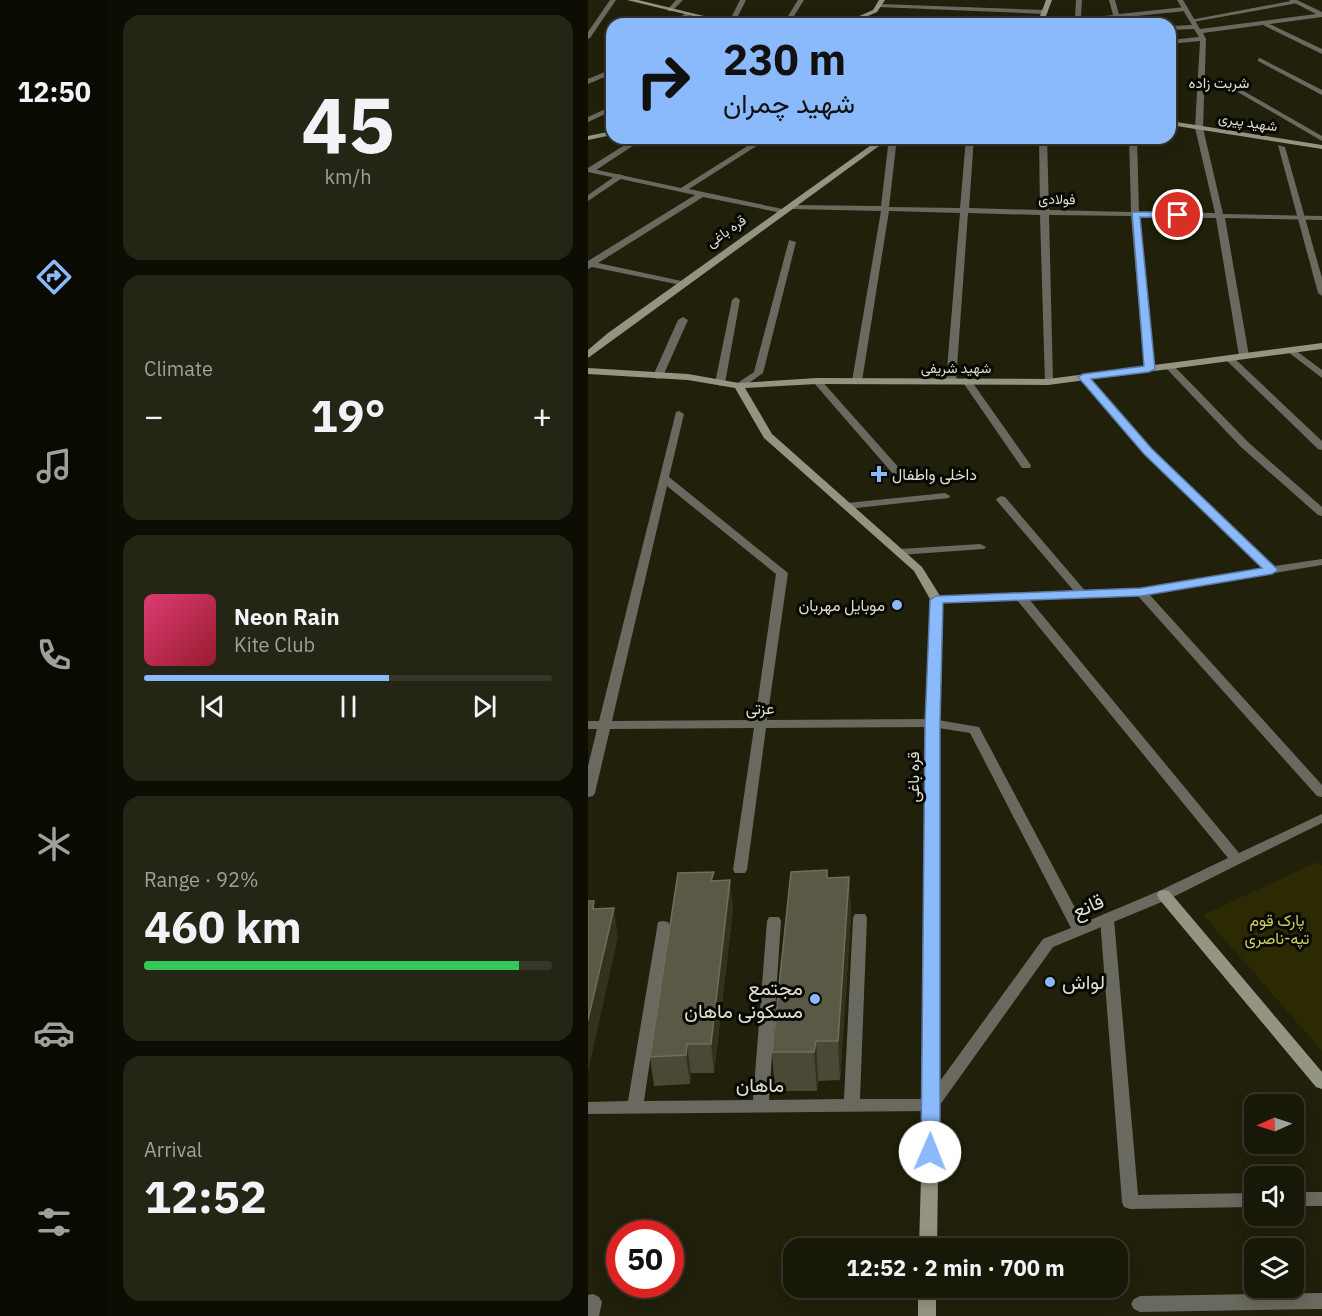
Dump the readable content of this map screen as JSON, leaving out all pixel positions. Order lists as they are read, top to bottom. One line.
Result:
{"streets":{"main road":["شهید پیری","قره باغی","شهید شریفى"],"street":["فولادی","عزتی","قانع","ماهان"]},"crossings":[["فولادی","قره باغی"],["قره باغی","عزتی"],["قره باغی","قانع"],["قره باغی","ماهان"],["عزتی","قانع"],["قانع","ماهان"]],"districts":["شربت زاده"],"parks":["پارک قوم تپه-ناصری"],"places":{"health":["داخلی واطفال"],"other":["موبایل مهربان","لواش","مجتمع مسکونی ماهان"]},"north":"left","page":{"tabs":"12:50","tile":[["45","km/h"],"Climate",["Range · 92%","460 km"],["Arrival","12:52"]],"turn":["230 m","شهید چمران"],"heat":["−","19°","+"],"song":["Neon Rain","Kite Club"],"limit":"50","trip":"12:52 · 2 min · 700 m"}}
